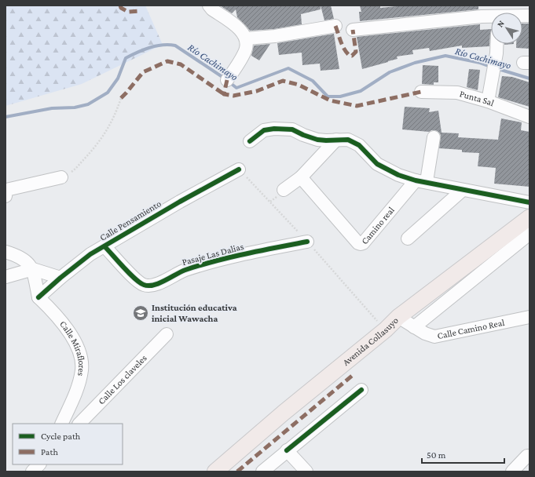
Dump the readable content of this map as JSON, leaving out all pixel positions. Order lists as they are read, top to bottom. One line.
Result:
{"streets":{"main road":["Avenida Collasuyo"],"street":["Punta Sal","Calle Pensamiento","Camino real","Pasaje Las Dalias","Calle Camino Real","Calle Miraflores","Calle Los claveles"]},"crossings":[["Calle Pensamiento","Pasaje Las Dalias"],["Calle Pensamiento","Calle Miraflores"],["Calle Camino Real","Avenida Collasuyo"]],"water":["Río Cachimayo"],"places":{"school or university":["Institución educativa inicial Wawacha"]},"legend":["Cycle path","Path"],"scale_bar":"50 m","north":"top left"}
